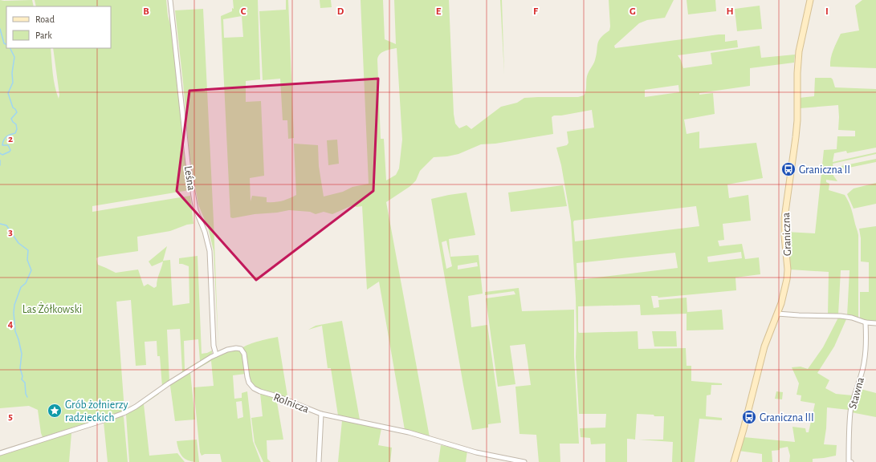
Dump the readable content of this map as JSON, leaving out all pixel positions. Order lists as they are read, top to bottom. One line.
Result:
{"streets":{"street":["Leśna","Graniczna","Stawna","Rolnicza"]},"crossings":[["Leśna","Rolnicza"]],"parks":["Las Żółkowski"],"places":{"bus stop":["Graniczna II","Graniczna III"],"place":["Grób żołnierzy radzieckich"]},"legend":["Road","Park"],"grid":{"columns":["B","C","D","E","F","G","H","I"],"rows":["2","3","4","5"]}}
